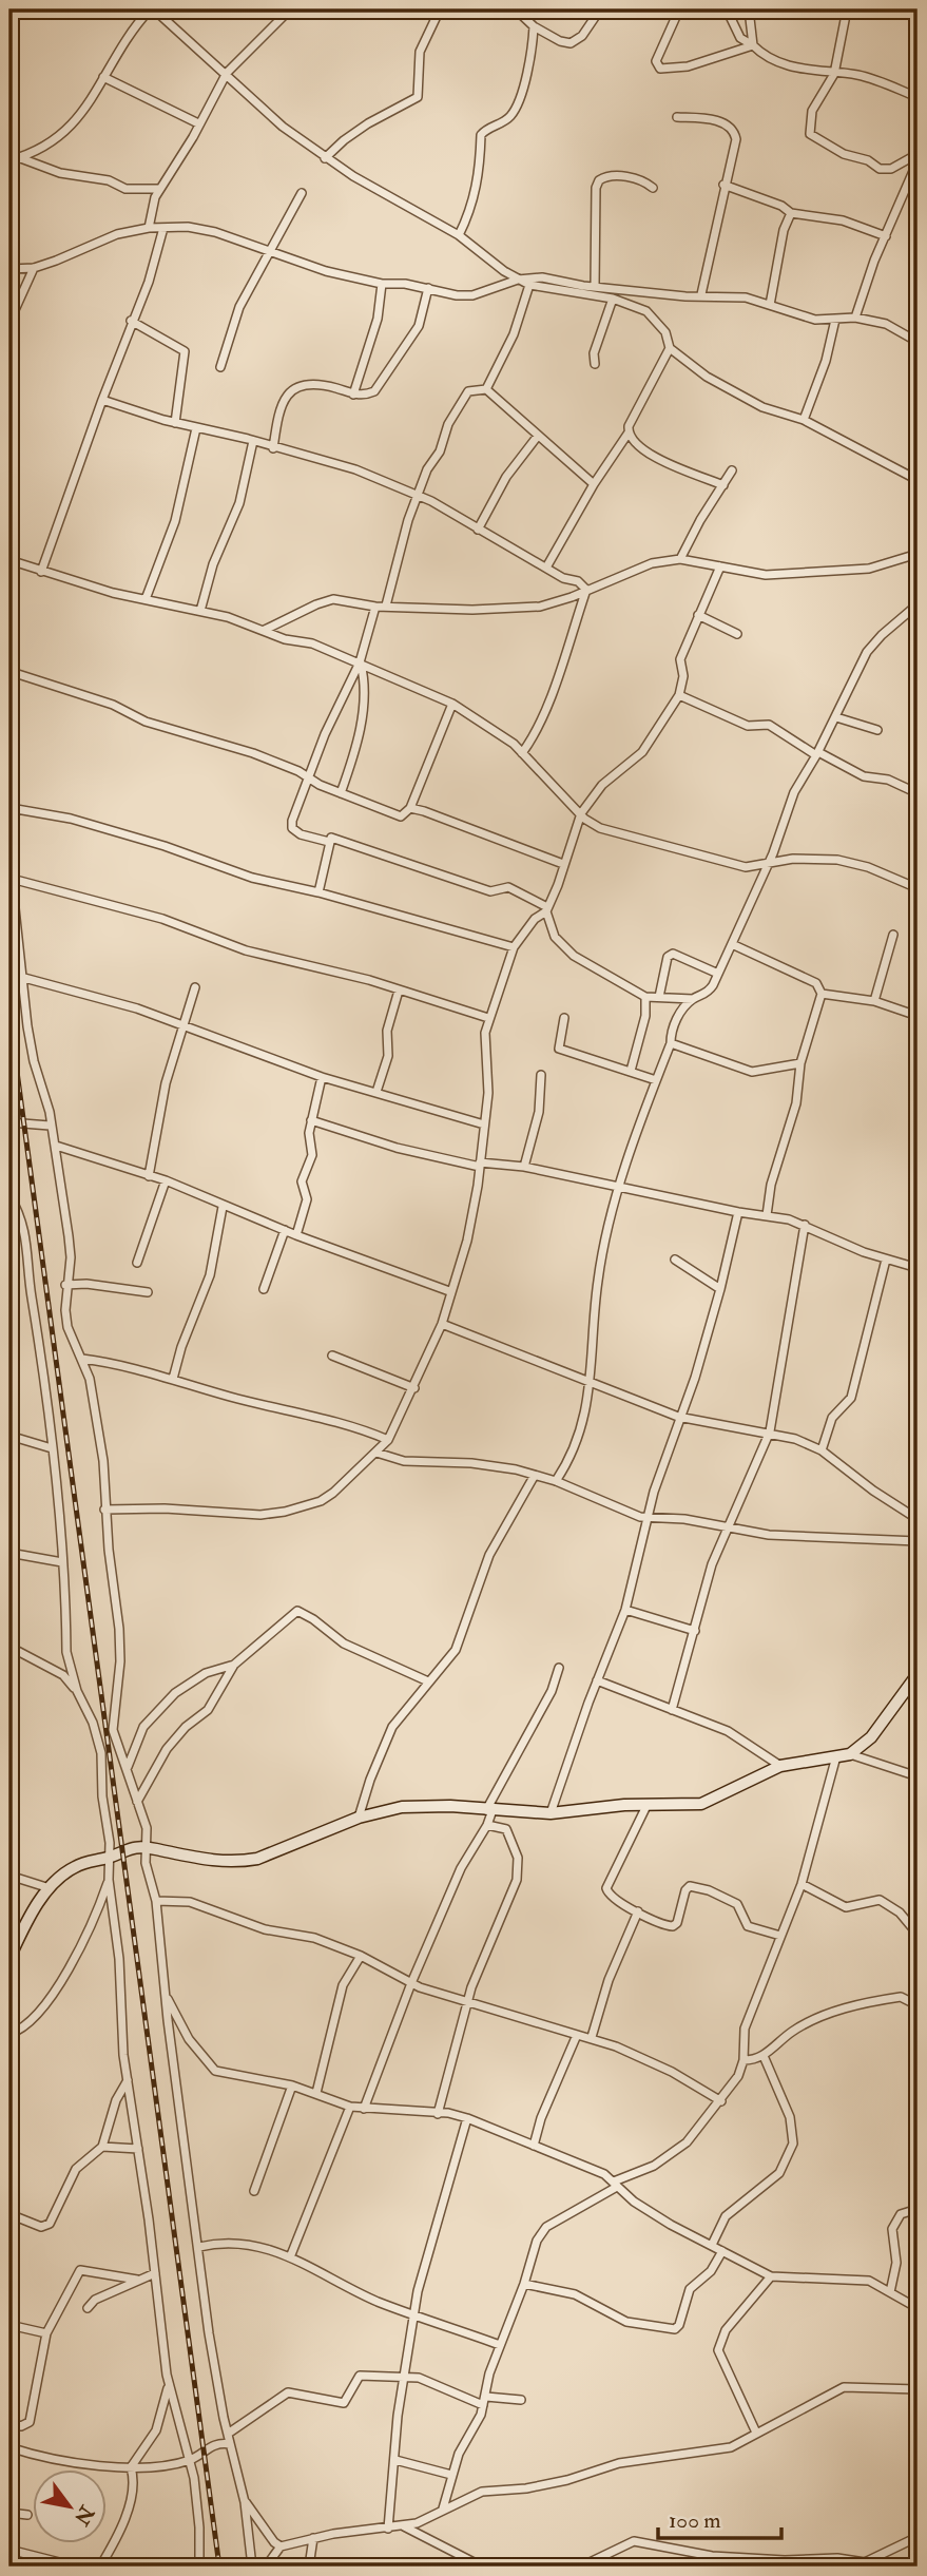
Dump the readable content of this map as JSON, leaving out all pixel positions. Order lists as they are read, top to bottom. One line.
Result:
{"scale_bar":"100 m","north":"bottom right"}
